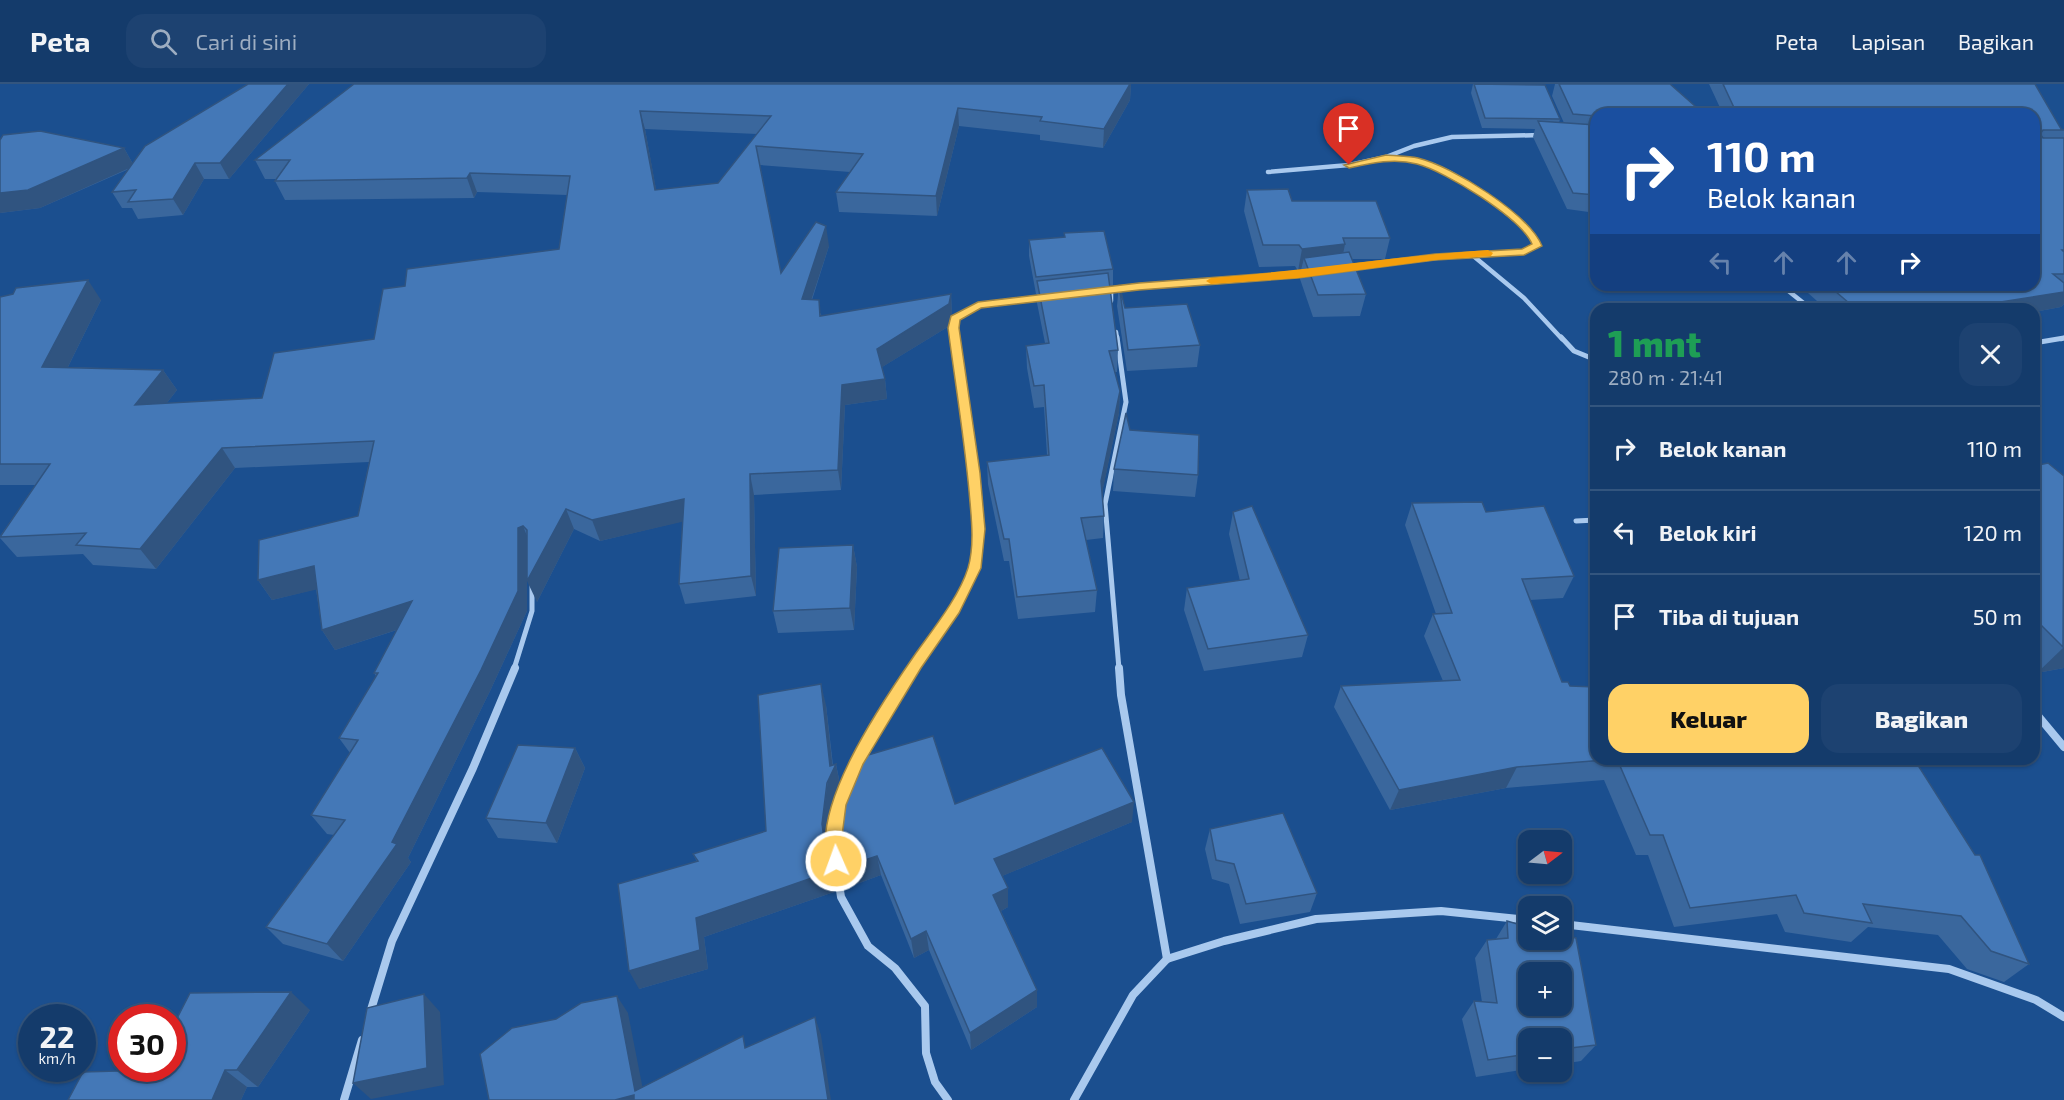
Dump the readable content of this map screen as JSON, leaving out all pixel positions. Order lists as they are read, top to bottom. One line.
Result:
{"north":"right","page":{"header":"Peta","search":"Cari di sini","nav":["Peta","Lapisan","Bagikan"],"turn":["110 m","Belok kanan"],"heading":["1 mnt","280 m · 21:41"],"list":[{"name":"Belok kanan","value":"110 m"},{"name":"Belok kiri","value":"120 m"},{"name":"Tiba di tujuan","value":"50 m"}],"buttons":["Keluar","Bagikan"],"map_buttons":["+","−"],"speed":"22 km/h","limit":"30"}}
